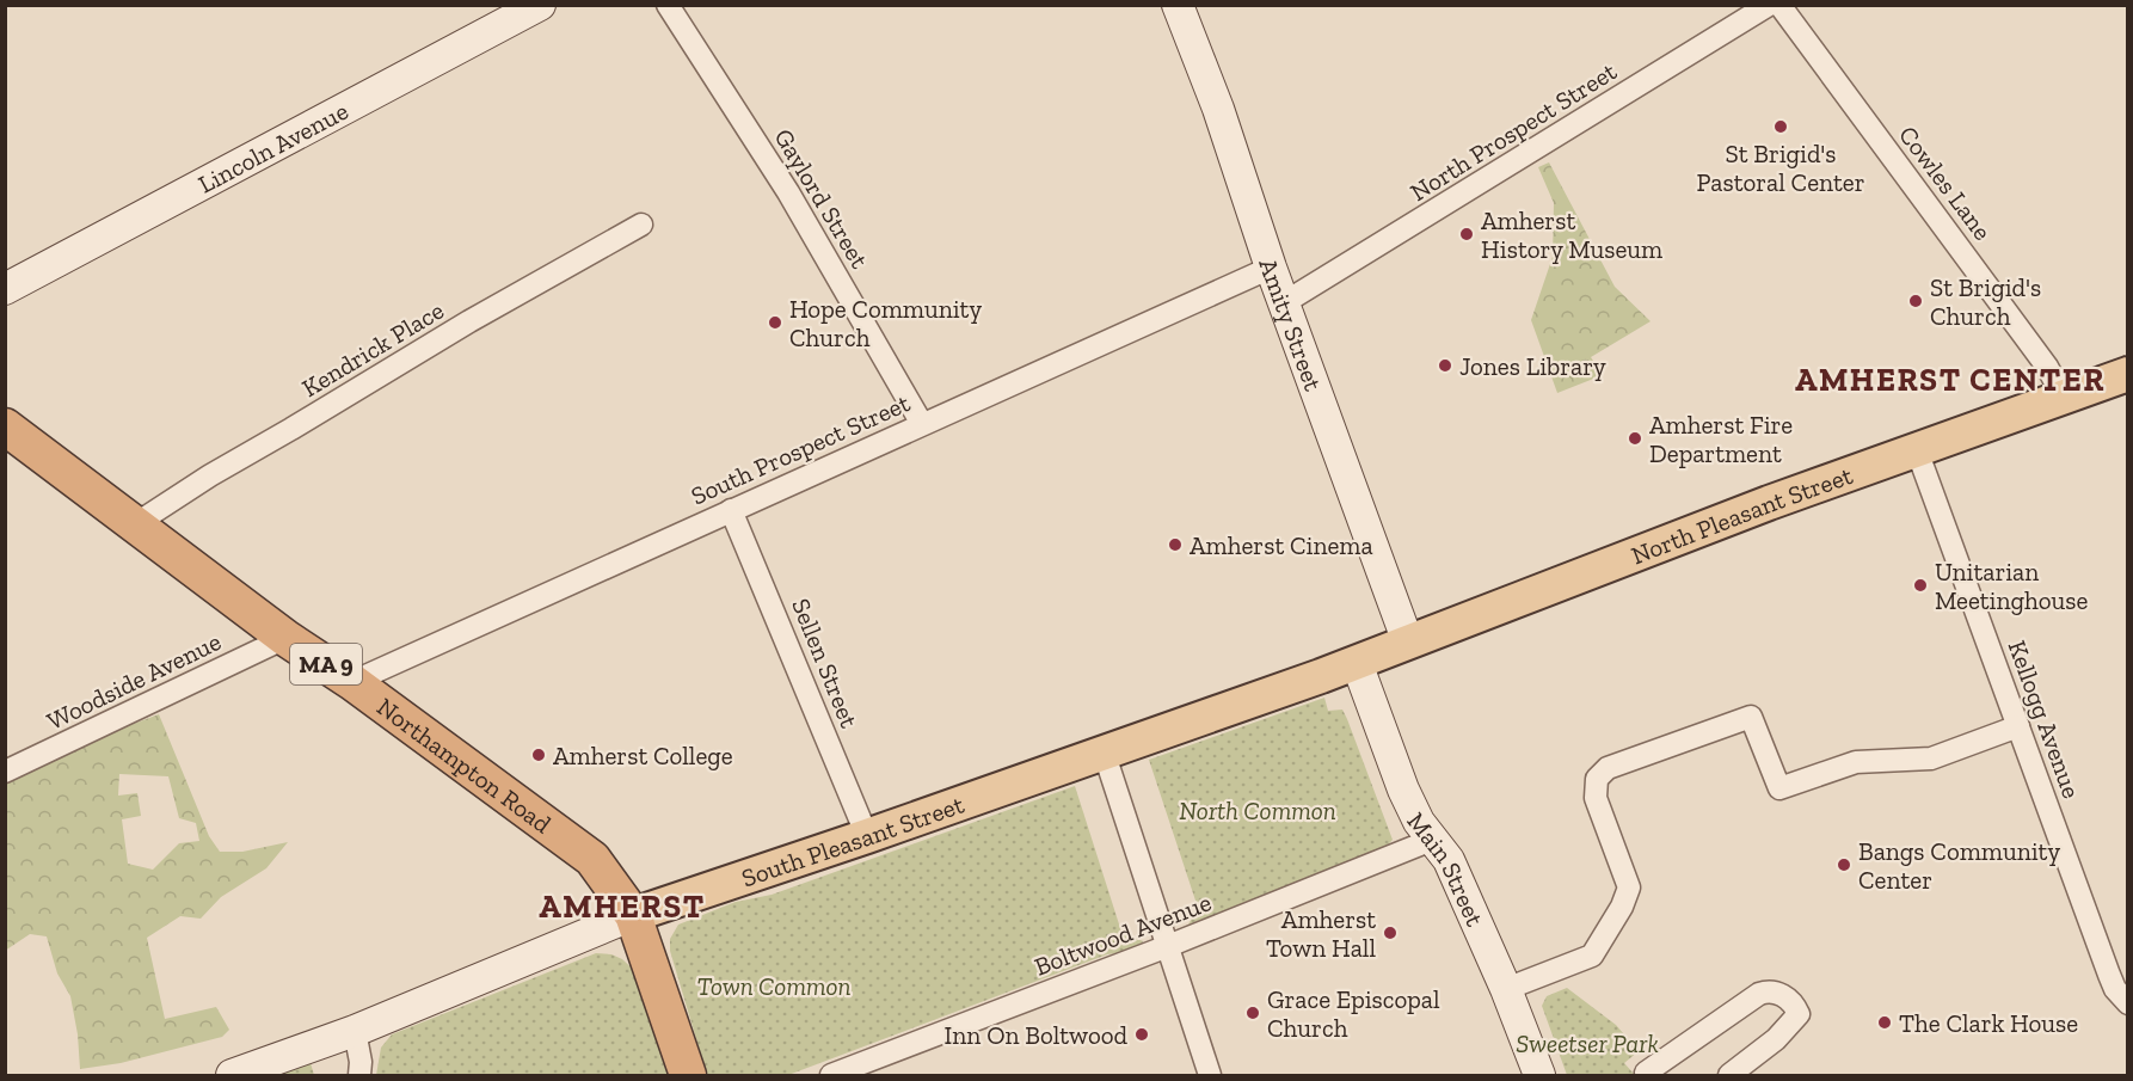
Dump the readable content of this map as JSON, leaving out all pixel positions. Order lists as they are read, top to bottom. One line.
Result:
{"streets":{"highway":["MA 9","Northampton Road"],"main road":["Lincoln Avenue","Amity Street","North Pleasant Street","South Pleasant Street","Main Street"],"street":["North Prospect Street","Cowles Lane","Gaylord Street","Kendrick Place","South Prospect Street","Sellen Street","Woodside Avenue","Kellogg Avenue","Boltwood Avenue"]},"crossings":[["North Prospect Street","Amity Street"],["Cowles Lane","North Pleasant Street"],["Gaylord Street","South Prospect Street"],["Amity Street","South Prospect Street"],["Amity Street","North Pleasant Street"],["Kendrick Place","Northampton Road"],["South Prospect Street","Sellen Street"],["South Prospect Street","Northampton Road"],["North Pleasant Street","Kellogg Avenue"],["North Pleasant Street","South Pleasant Street"],["North Pleasant Street","Main Street"],["Sellen Street","South Pleasant Street"],["MA 9","Northampton Road"],["MA 9","South Pleasant Street"],["Woodside Avenue","Northampton Road"],["Northampton Road","South Pleasant Street"],["South Pleasant Street","Main Street"],["Main Street","Boltwood Avenue"]],"districts":["AMHERST CENTER","AMHERST"],"parks":["North Common","Town Common","Sweetser Park"],"places":["St Brigid's Pastoral Center","Amherst History Museum","St Brigid's Church","Hope Community Church","Jones Library","Amherst Fire Department","Amherst Cinema","Unitarian Meetinghouse","Amherst College","Bangs Community Center","Amherst Town Hall","Grace Episcopal Church","The Clark House","Inn On Boltwood"]}
